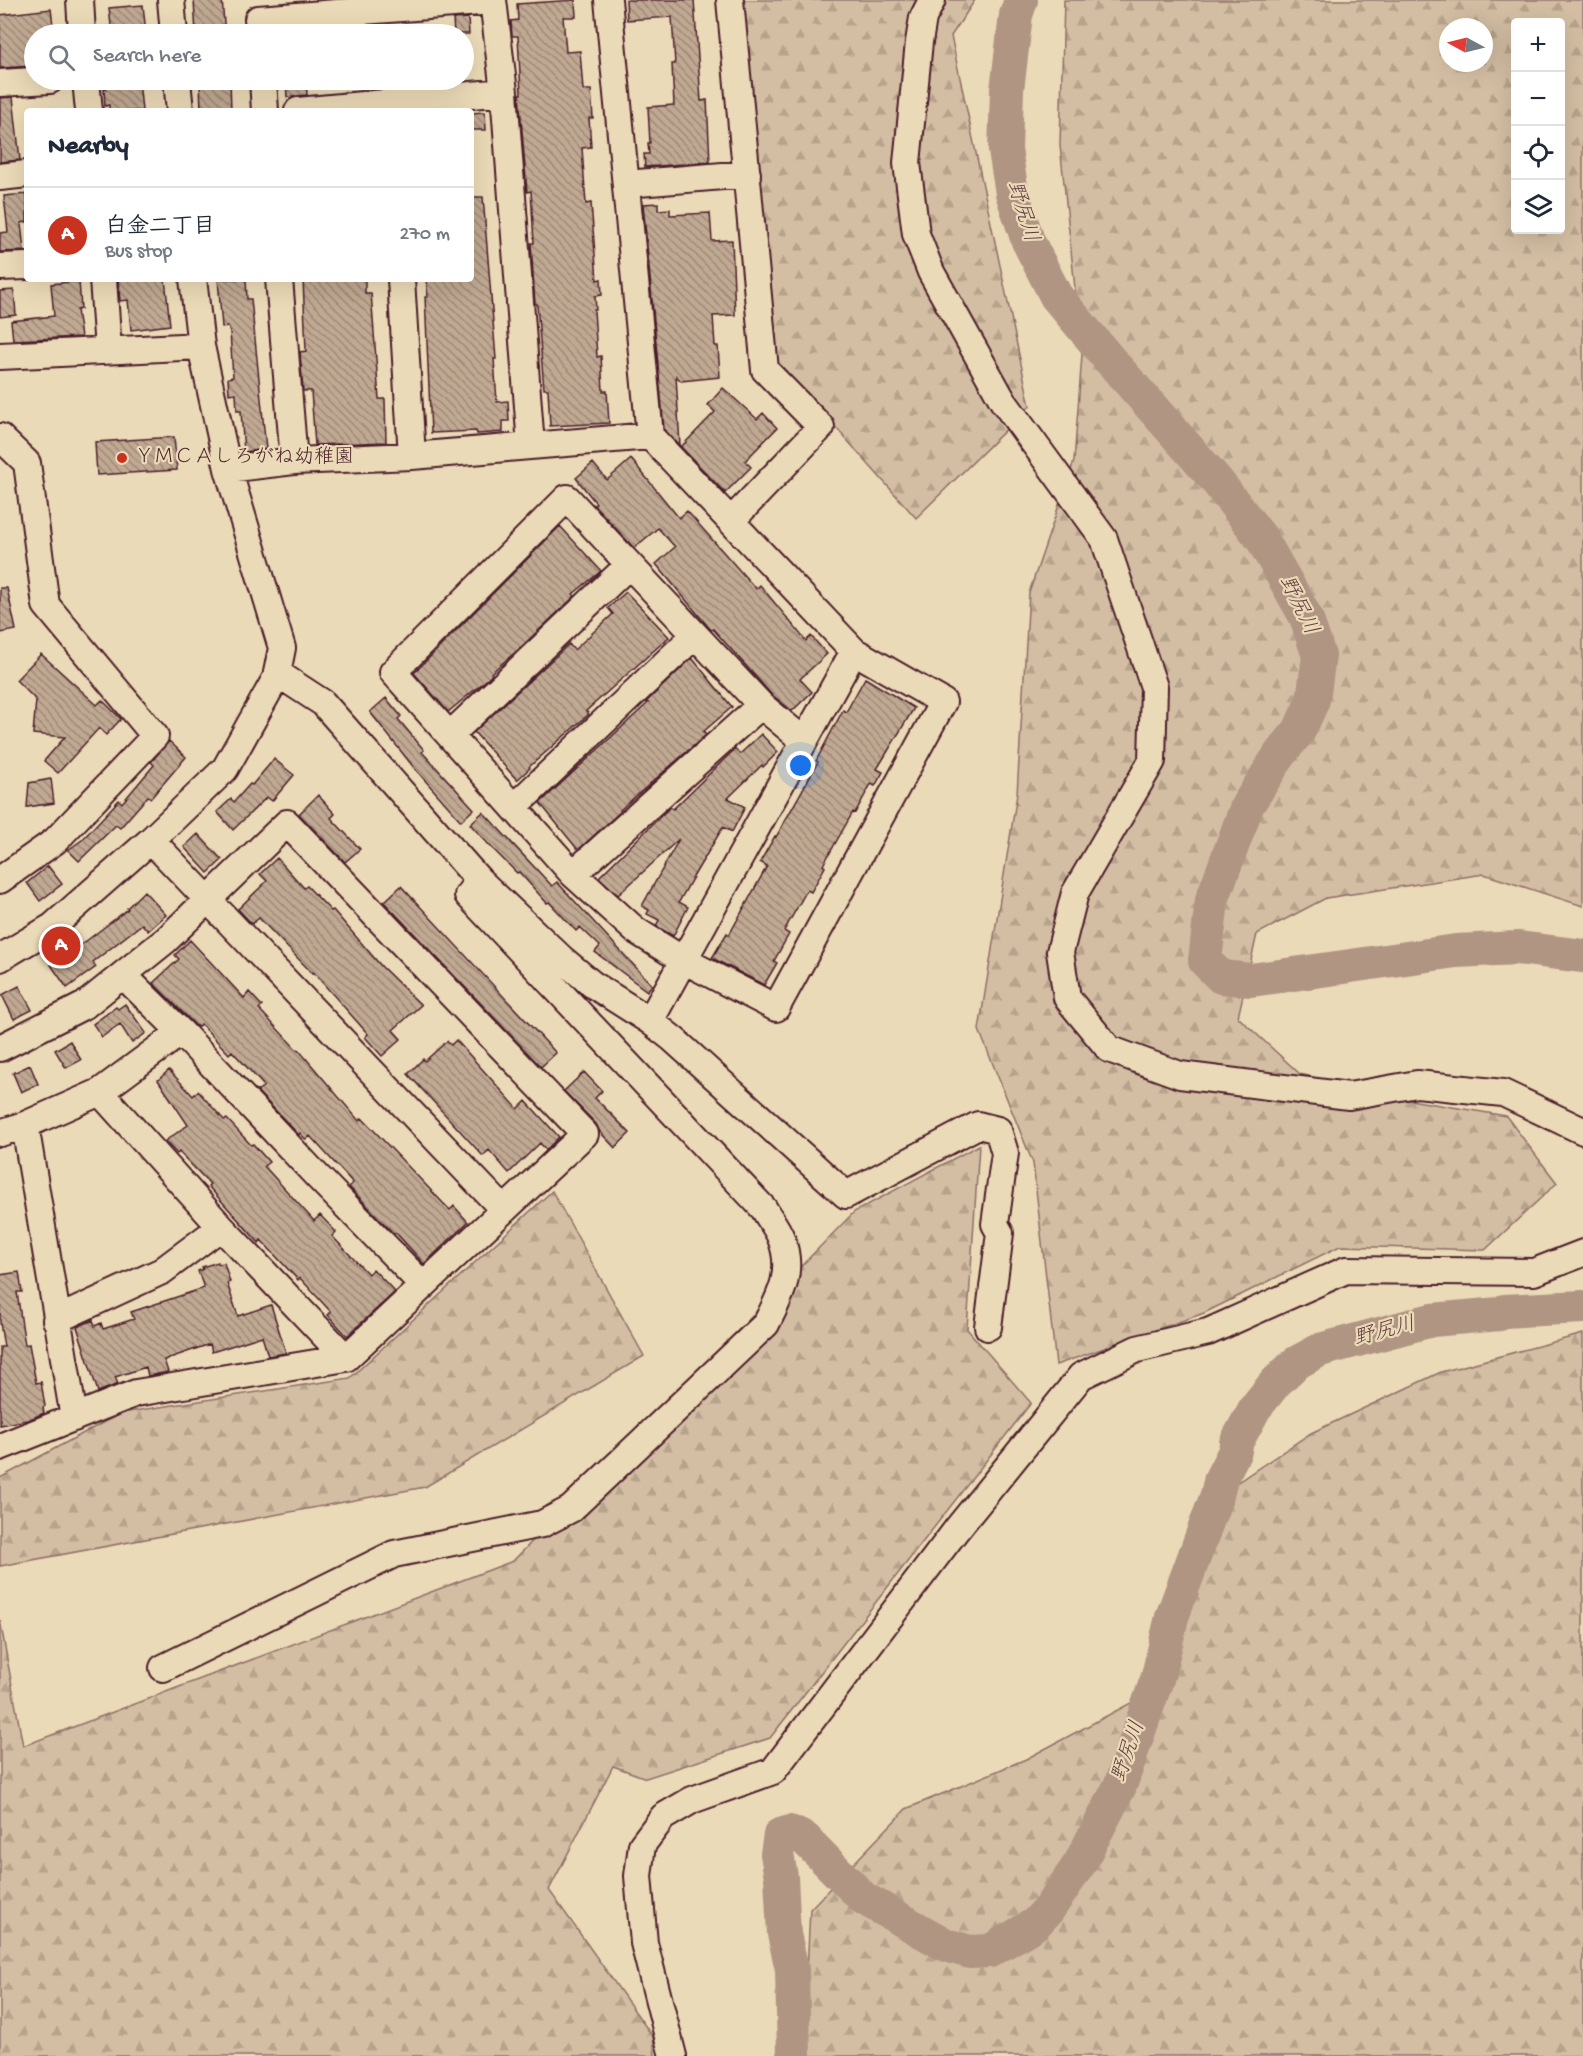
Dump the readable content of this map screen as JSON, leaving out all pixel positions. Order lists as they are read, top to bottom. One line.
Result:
{"water":["野尻川"],"places":["ＹＭＣＡしろがね幼稚園"],"north":"left","page":{"map_buttons":["+","−"],"search":"Search here","heading":"Nearby","list":[{"mark":"A","name":"白金二丁目","note":"Bus stop","value":"270 m"}],"pins":"A"}}
